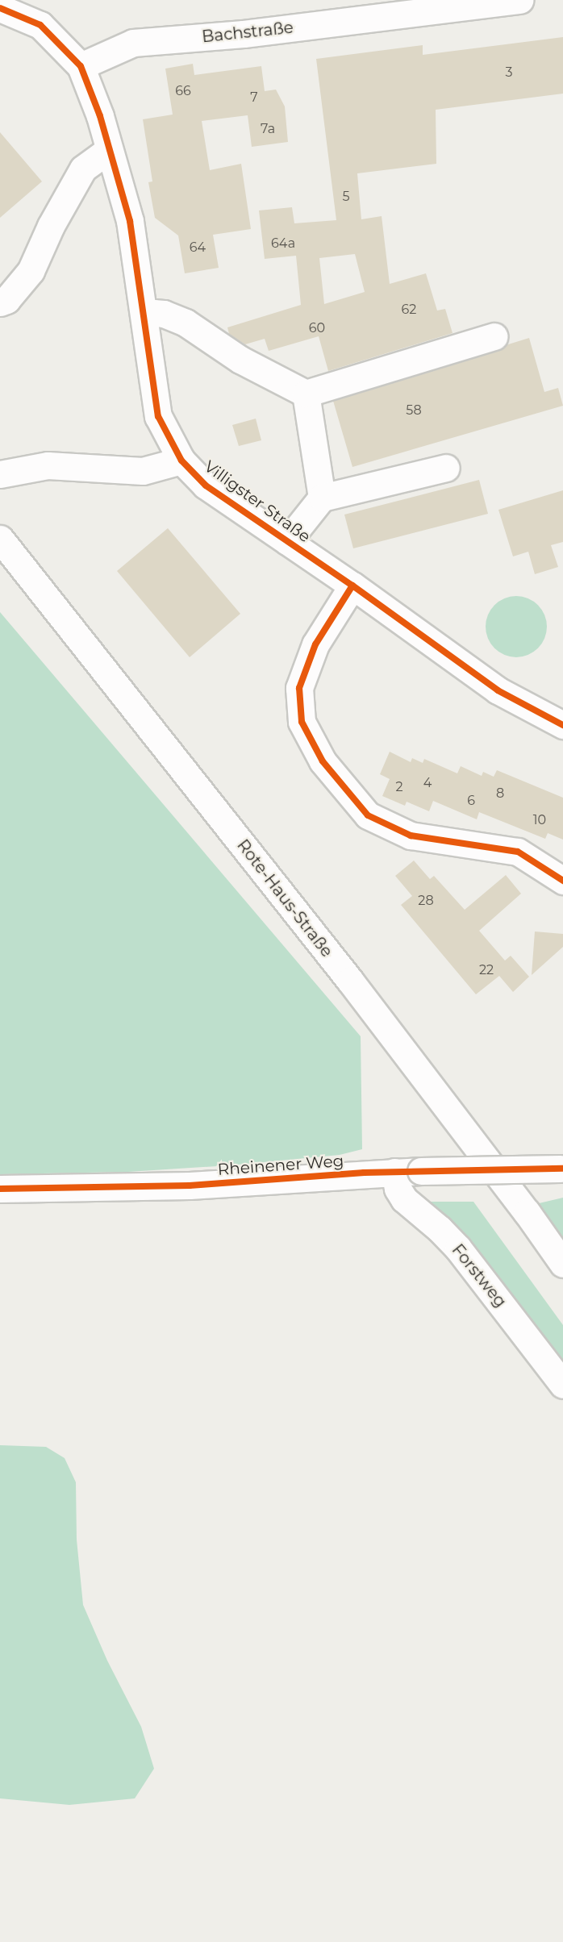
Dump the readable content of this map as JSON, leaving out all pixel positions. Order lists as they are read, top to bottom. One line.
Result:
{"streets":{"street":["Bachstraße","Villigster Straße","Rote-Haus-Straße","Rheinener Weg","Forstweg"]},"crossings":[["Bachstraße","Villigster Straße"],["Rheinener Weg","Forstweg"]],"house_numbers":["3","66","7","7a","5","64a","64","62","60","58","4","2","8","6","10","28","22"]}
